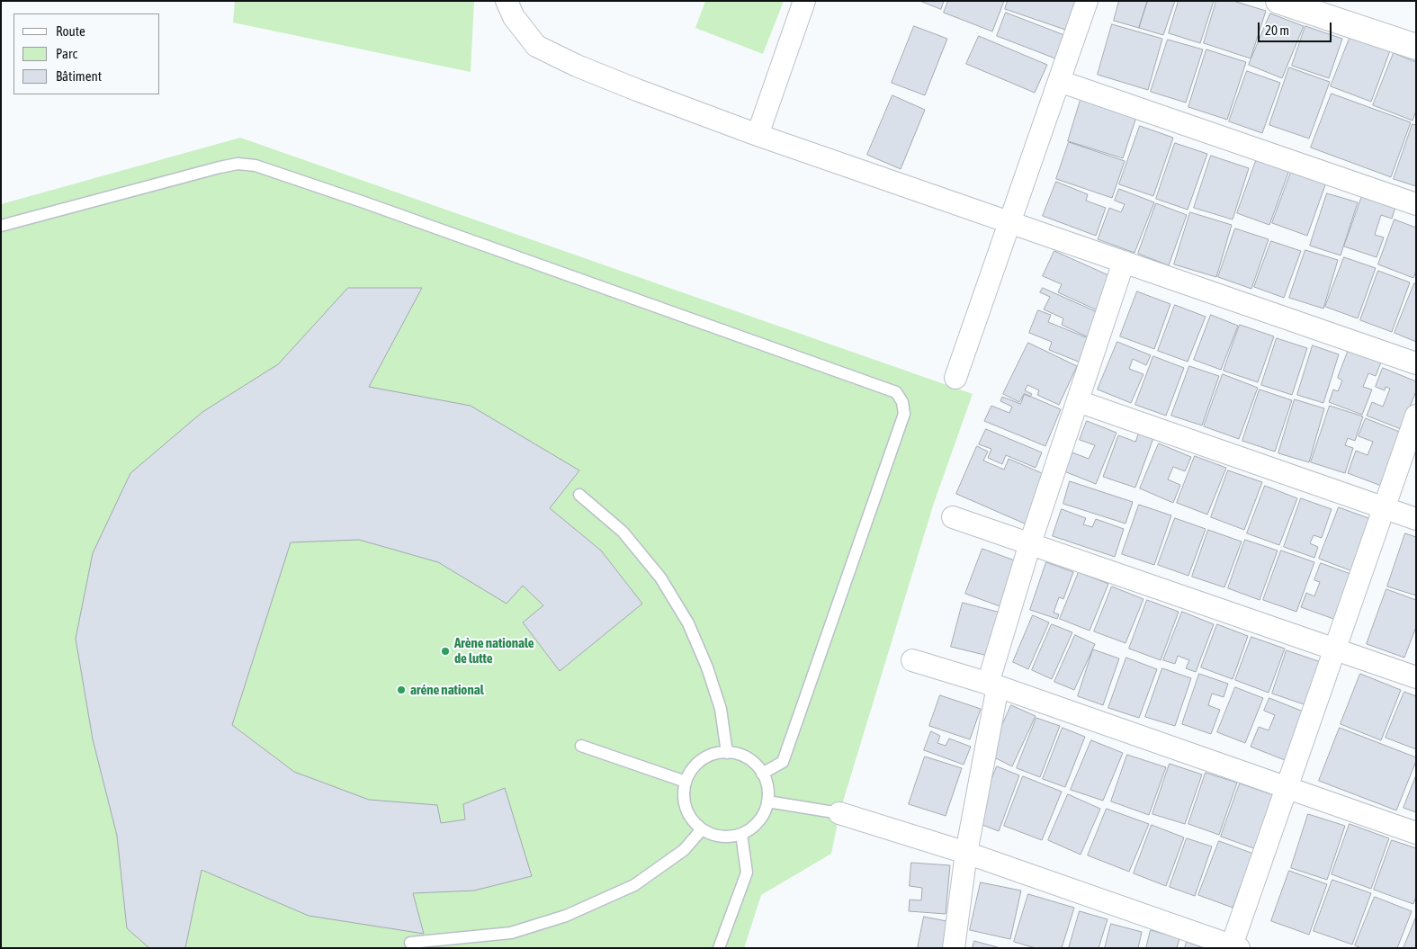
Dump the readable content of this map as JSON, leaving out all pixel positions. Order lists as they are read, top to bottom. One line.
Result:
{"places":["Arène nationale de lutte","aréne national"],"legend":["Route","Parc","Bâtiment"],"scale_bar":"20 m"}
